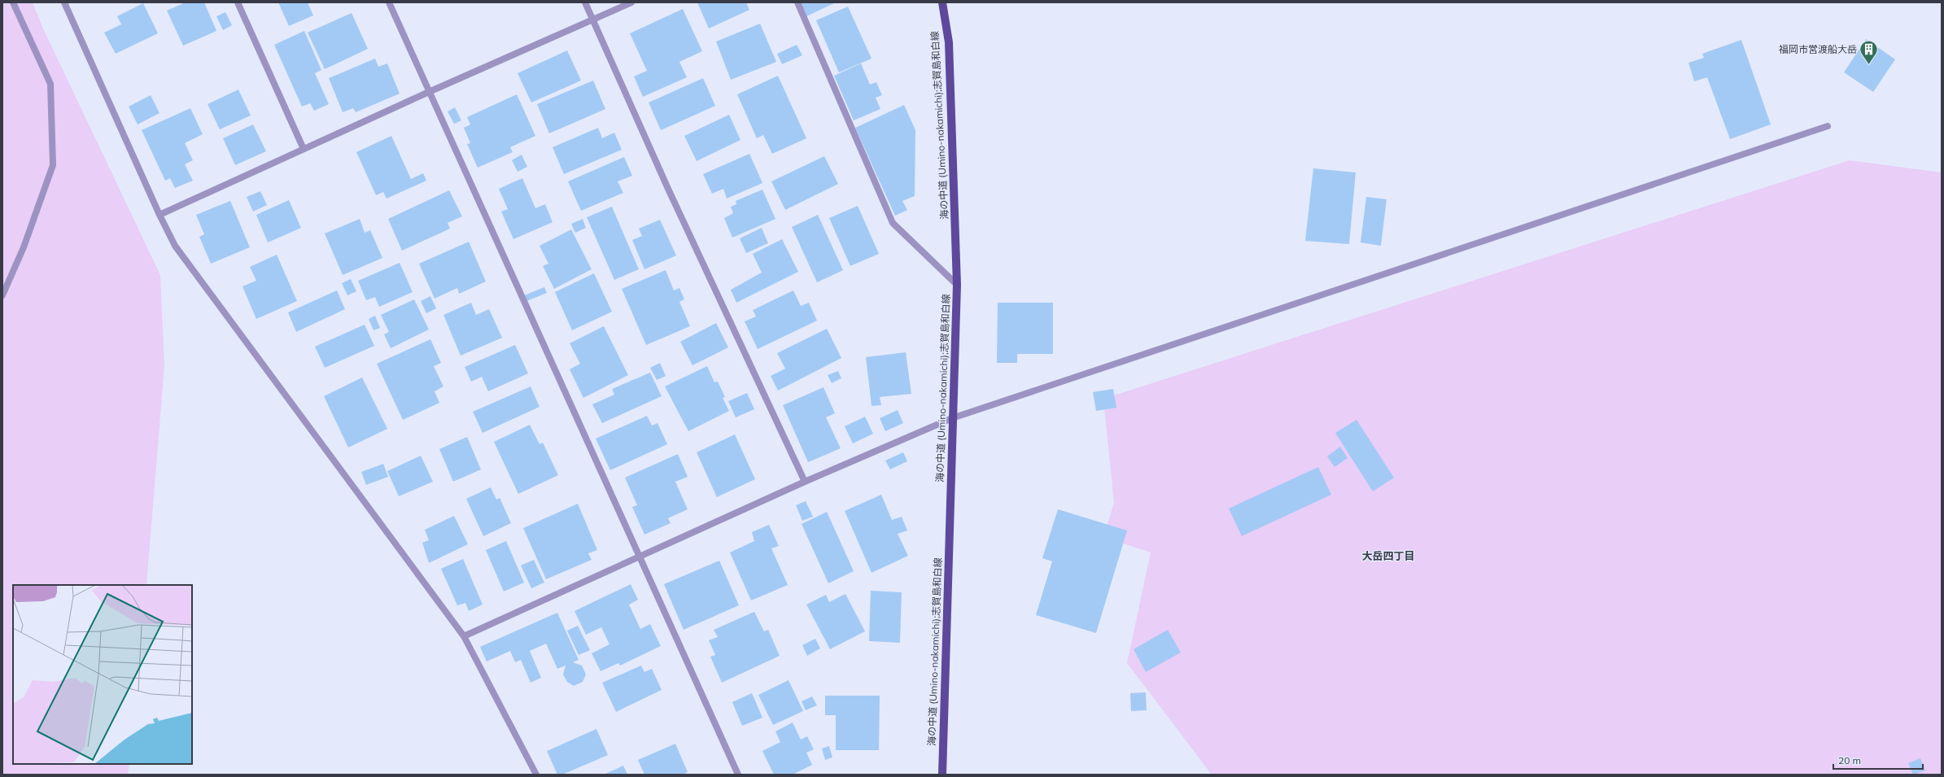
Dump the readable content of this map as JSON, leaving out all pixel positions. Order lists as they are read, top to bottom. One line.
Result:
{"streets":{"main road":["海の中道 (Umino-nakamichi);志賀島和白線"]},"districts":["大岳四丁目"],"places":{"building":["福岡市営渡船大岳"]},"scale_bar":"20 m"}
